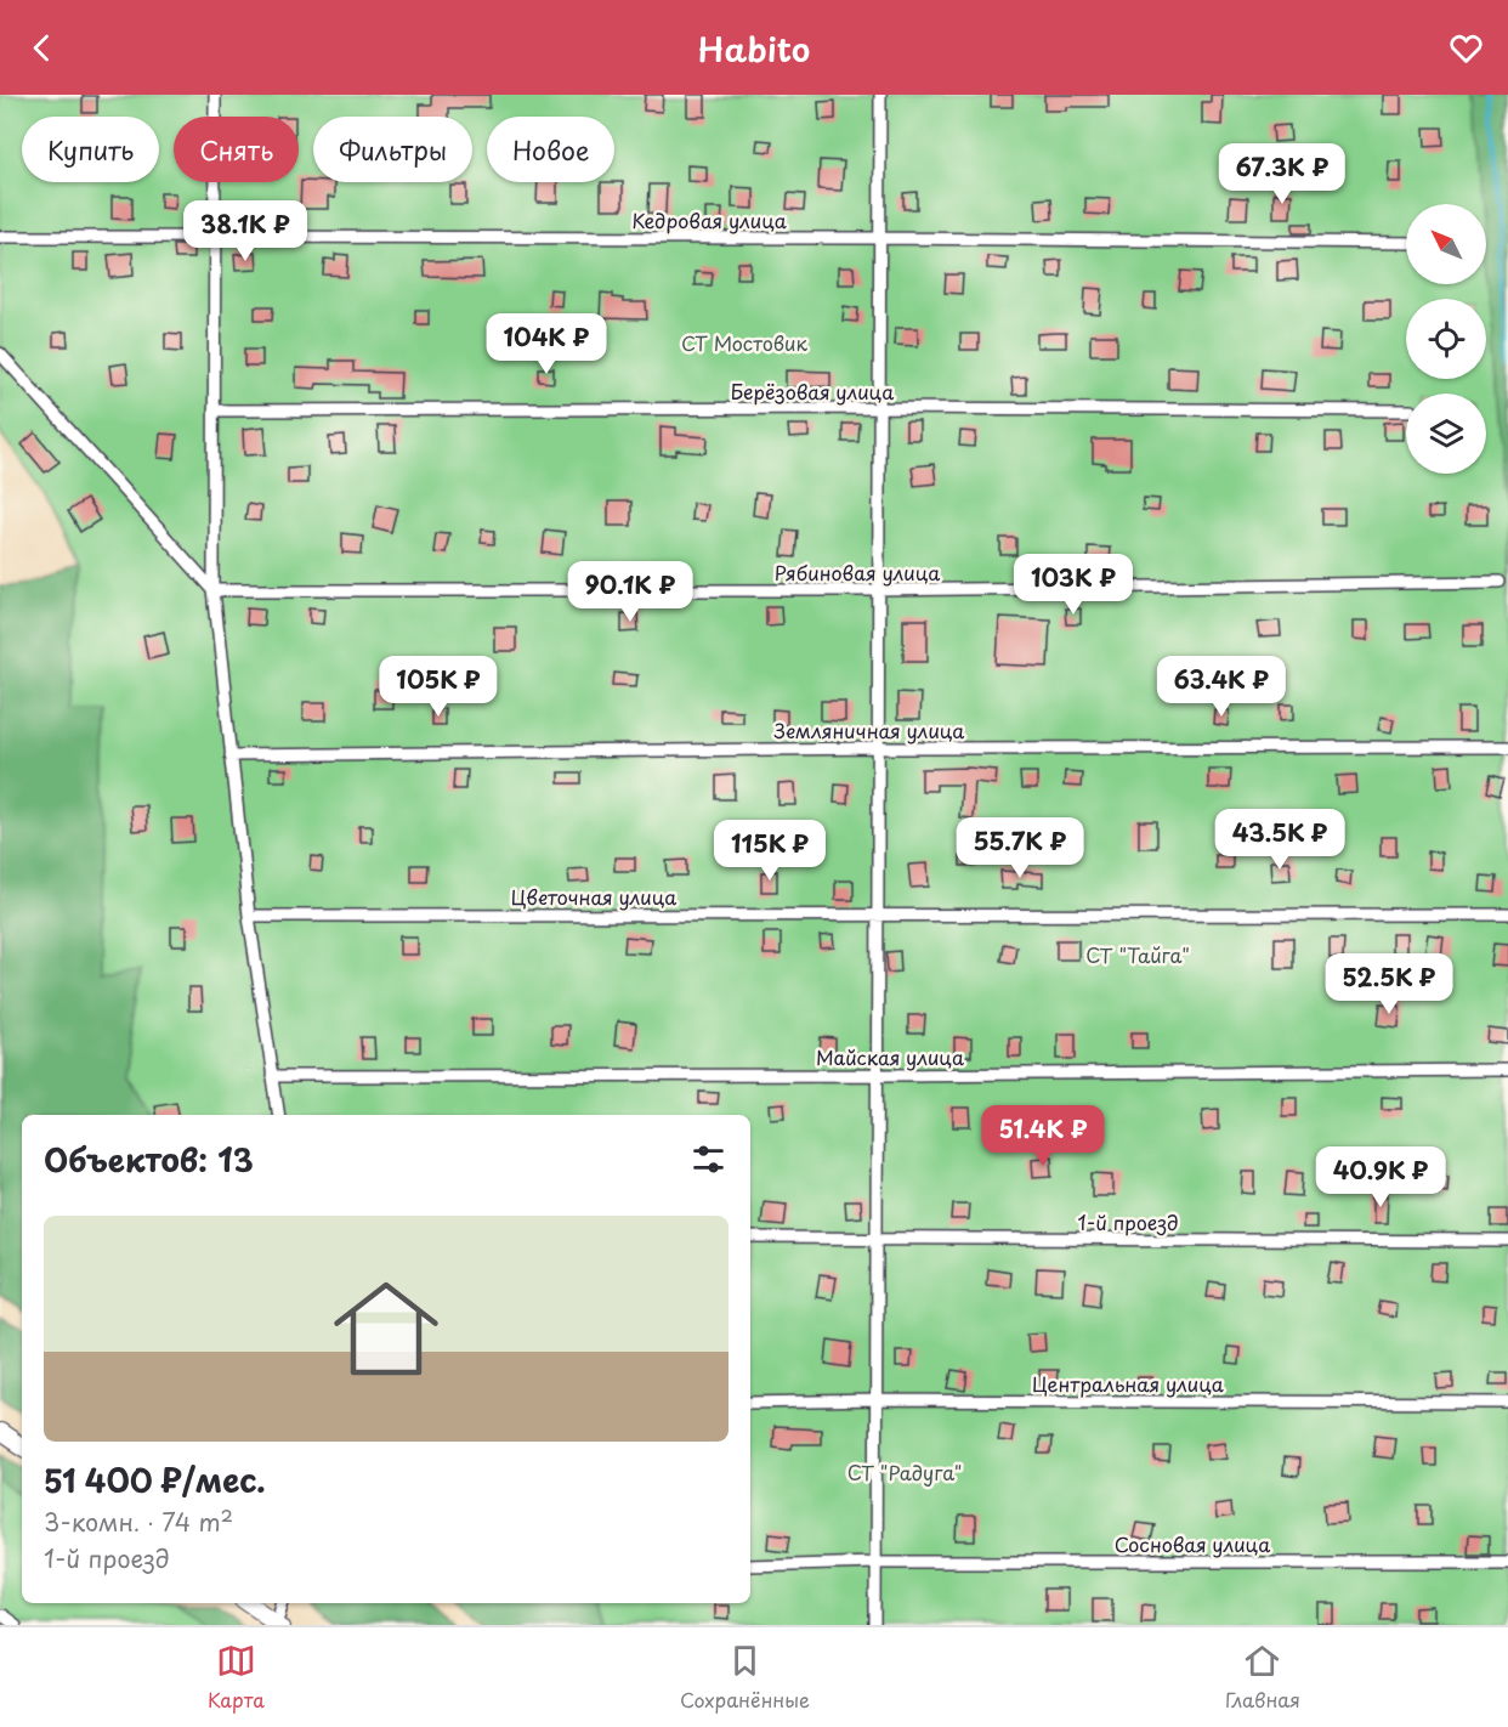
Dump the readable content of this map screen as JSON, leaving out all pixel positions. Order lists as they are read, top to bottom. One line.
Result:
{"streets":{"street":["Кедровая улица","Берёзовая улица","Рябиновая улица","Земляничная улица","Цветочная улица","Майская улица","1-й проезд","Центральная улица","Сосновая улица"]},"parks":["СТ Мостовик","СТ \"Тайга\"","СТ \"Радуга\""],"north":"top left","page":{"header":"Habito","chip":["Купить","Снять","Фильтры","Новое"],"price":["67.3K ₽","38.1K ₽","104K ₽","103K ₽","90.1K ₽","105K ₽","63.4K ₽","43.5K ₽","55.7K ₽","115K ₽","52.5K ₽","51.4K ₽","40.9K ₽"],"heading":"Объектов: 13","list":[{"name":"51 400 ₽/мес.","note":"3-комн. · 74 m² · 1-й проезд"}],"tabs":["Карта","Сохранённые","Главная"]}}
